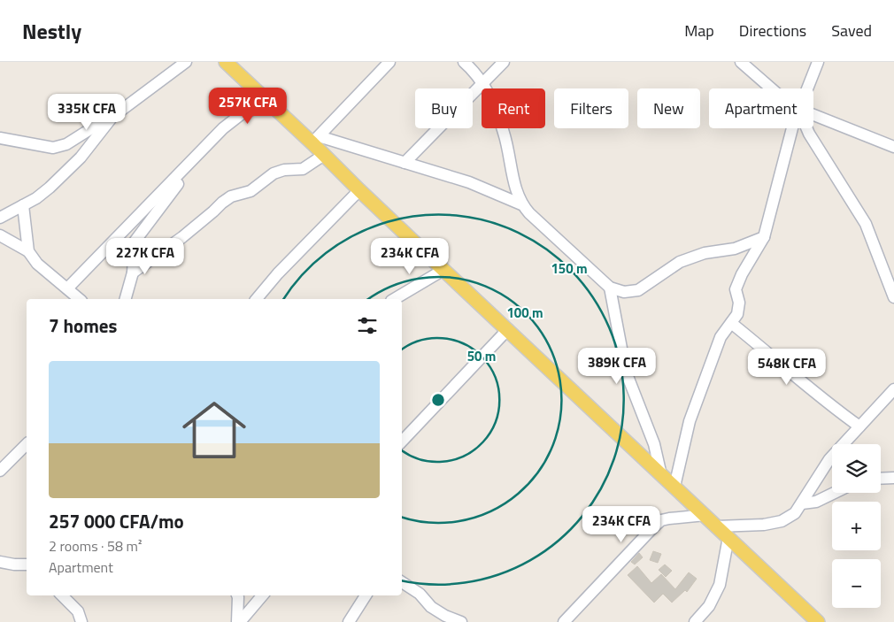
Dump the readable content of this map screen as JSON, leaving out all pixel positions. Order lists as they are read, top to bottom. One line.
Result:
{"page":{"header":"Nestly","nav":["Map","Directions","Saved"],"price":["257K CFA","335K CFA","227K CFA","234K CFA","389K CFA","548K CFA","234K CFA"],"chip":["Buy","Rent","Filters","New","Apartment"],"heading":"7 homes","list":[{"name":"257 000 CFA/mo","note":"2 rooms · 58 m² · Apartment"}],"map_buttons":["+","−"]},"rings":["150 m","100 m","50 m"]}
